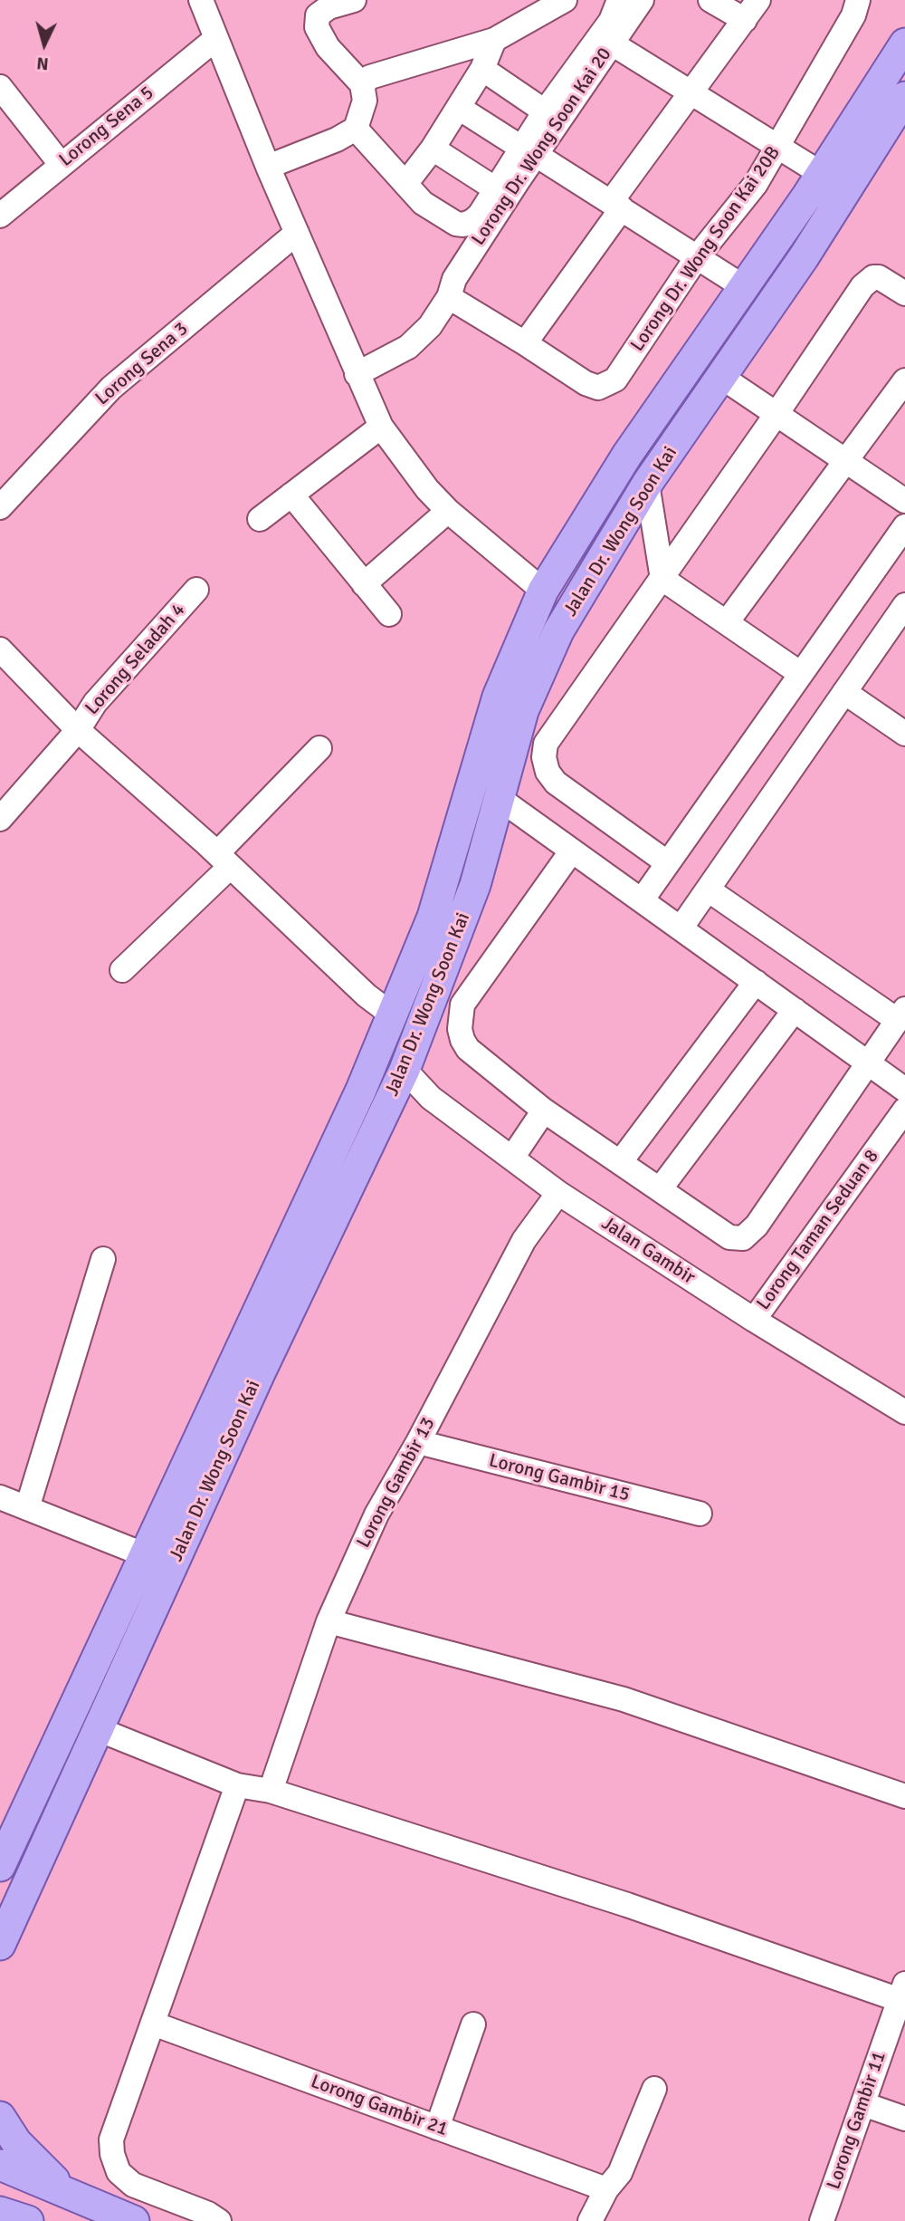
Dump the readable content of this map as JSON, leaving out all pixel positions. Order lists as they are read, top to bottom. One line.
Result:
{"streets":{"main road":["Jalan Dr. Wong Soon Kai"],"street":["Lorong Sena 5","Lorong Dr. Wong Soon Kai 20","Lorong Dr. Wong Soon Kai 20B","Lorong Sena 3","Lorong Seladah 4","Lorong Taman Seduan 8","Jalan Gambir","Lorong Gambir 15","Lorong Gambir 13","Lorong Gambir 21","Lorong Gambir 11"]},"crossings":[["Jalan Dr. Wong Soon Kai","Jalan Gambir"],["Lorong Taman Seduan 8","Jalan Gambir"],["Jalan Gambir","Lorong Gambir 13"],["Lorong Gambir 15","Lorong Gambir 13"]],"north":"bottom"}
